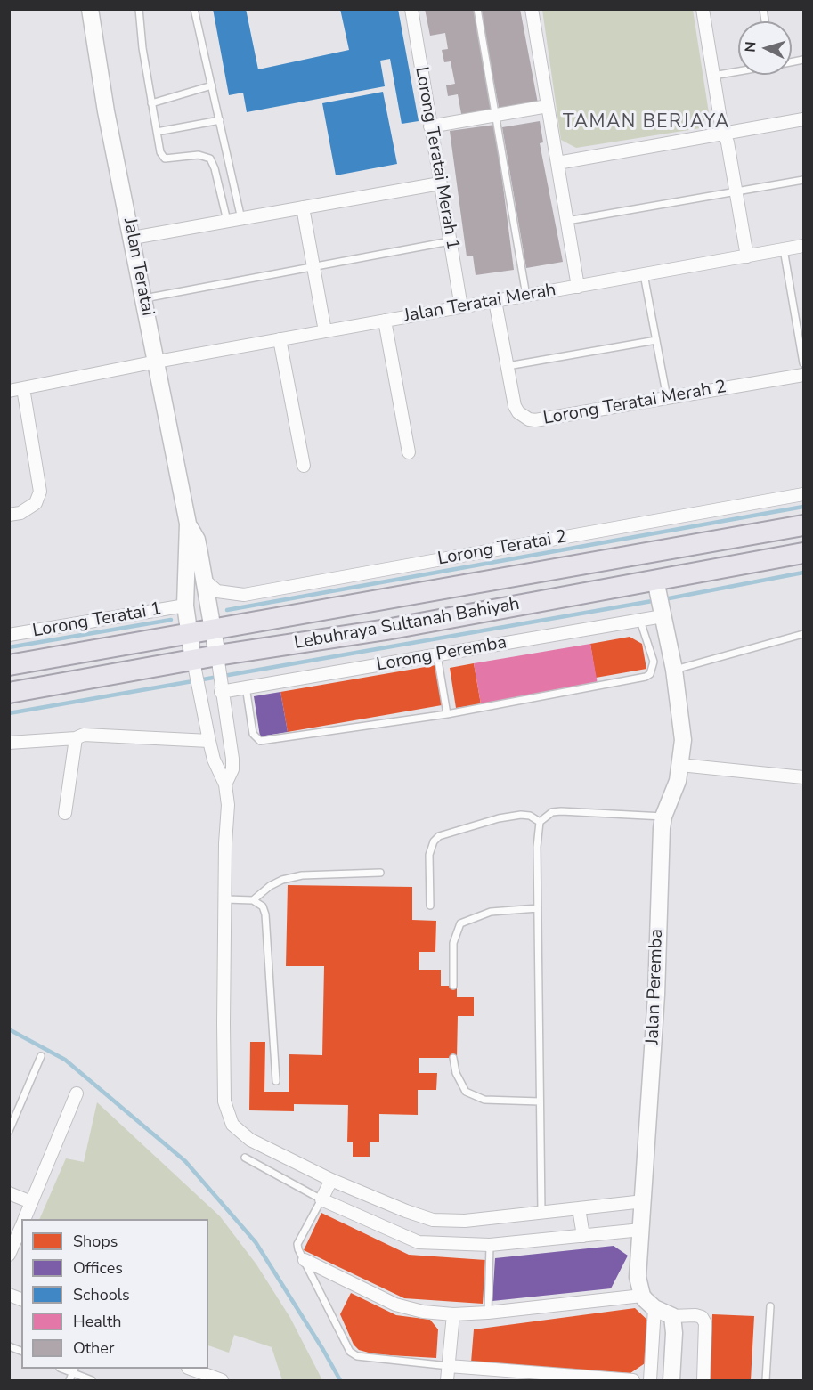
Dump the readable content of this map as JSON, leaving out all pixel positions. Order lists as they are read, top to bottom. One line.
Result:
{"streets":{"main road":["Lebuhraya Sultanah Bahiyah"],"street":["Lorong Teratai Merah 1","Jalan Teratai","Jalan Teratai Merah","Lorong Teratai Merah 2","Lorong Teratai 2","Lorong Teratai 1","Lorong Peremba","Jalan Peremba"]},"crossings":[["Lorong Teratai Merah 1","Jalan Teratai Merah"],["Jalan Teratai","Jalan Teratai Merah"],["Jalan Teratai","Lorong Teratai 2"],["Jalan Teratai","Lorong Teratai 1"],["Jalan Teratai","Lebuhraya Sultanah Bahiyah"],["Jalan Teratai Merah","Lorong Teratai Merah 2"],["Lebuhraya Sultanah Bahiyah","Lorong Peremba"],["Lebuhraya Sultanah Bahiyah","Jalan Peremba"],["Lorong Peremba","Jalan Peremba"]],"districts":["TAMAN BERJAYA"],"legend":["Shops","Offices","Schools","Health","Other"],"north":"left"}
